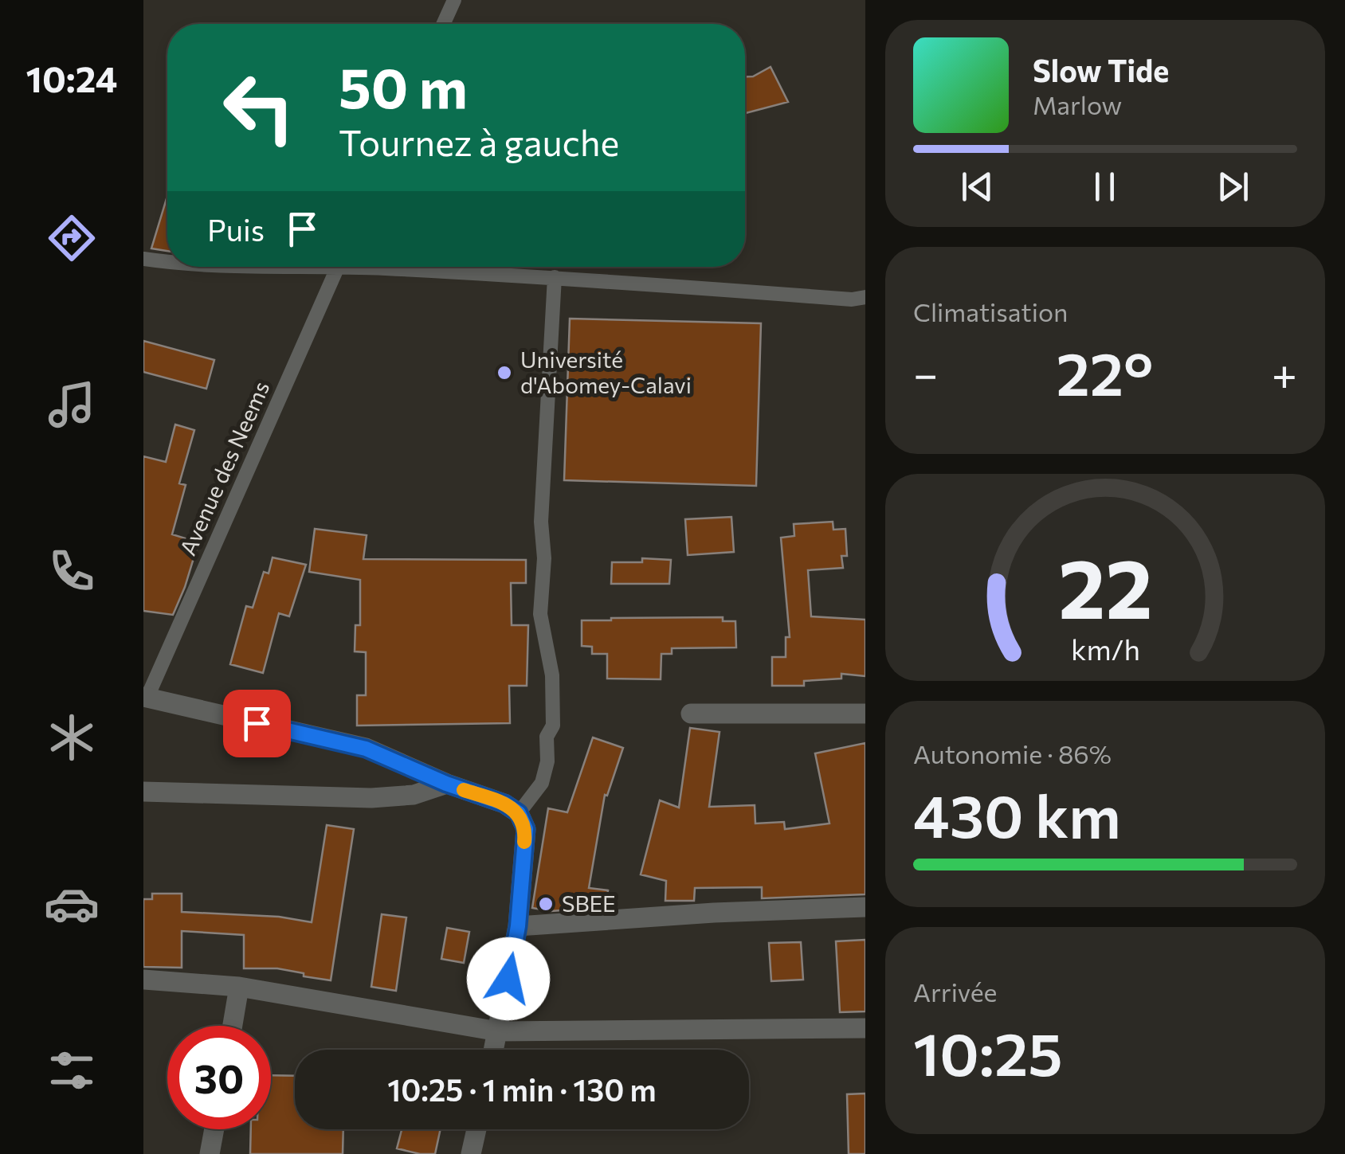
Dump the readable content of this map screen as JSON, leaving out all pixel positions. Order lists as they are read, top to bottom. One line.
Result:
{"streets":{"lane":["Avenue des Neems"]},"places":["Université d'Abomey-Calavi","SBEE"],"page":{"tabs":"10:24","turn":["50 m","Tournez à gauche"],"song":["Slow Tide","Marlow"],"then":"Puis","tile":["Climatisation",["Autonomie · 86%","430 km"],["Arrivée","10:25"]],"heat":["−","22°","+"],"limit":"30","trip":"10:25 · 1 min · 130 m","gauge":["22","km/h"]}}
